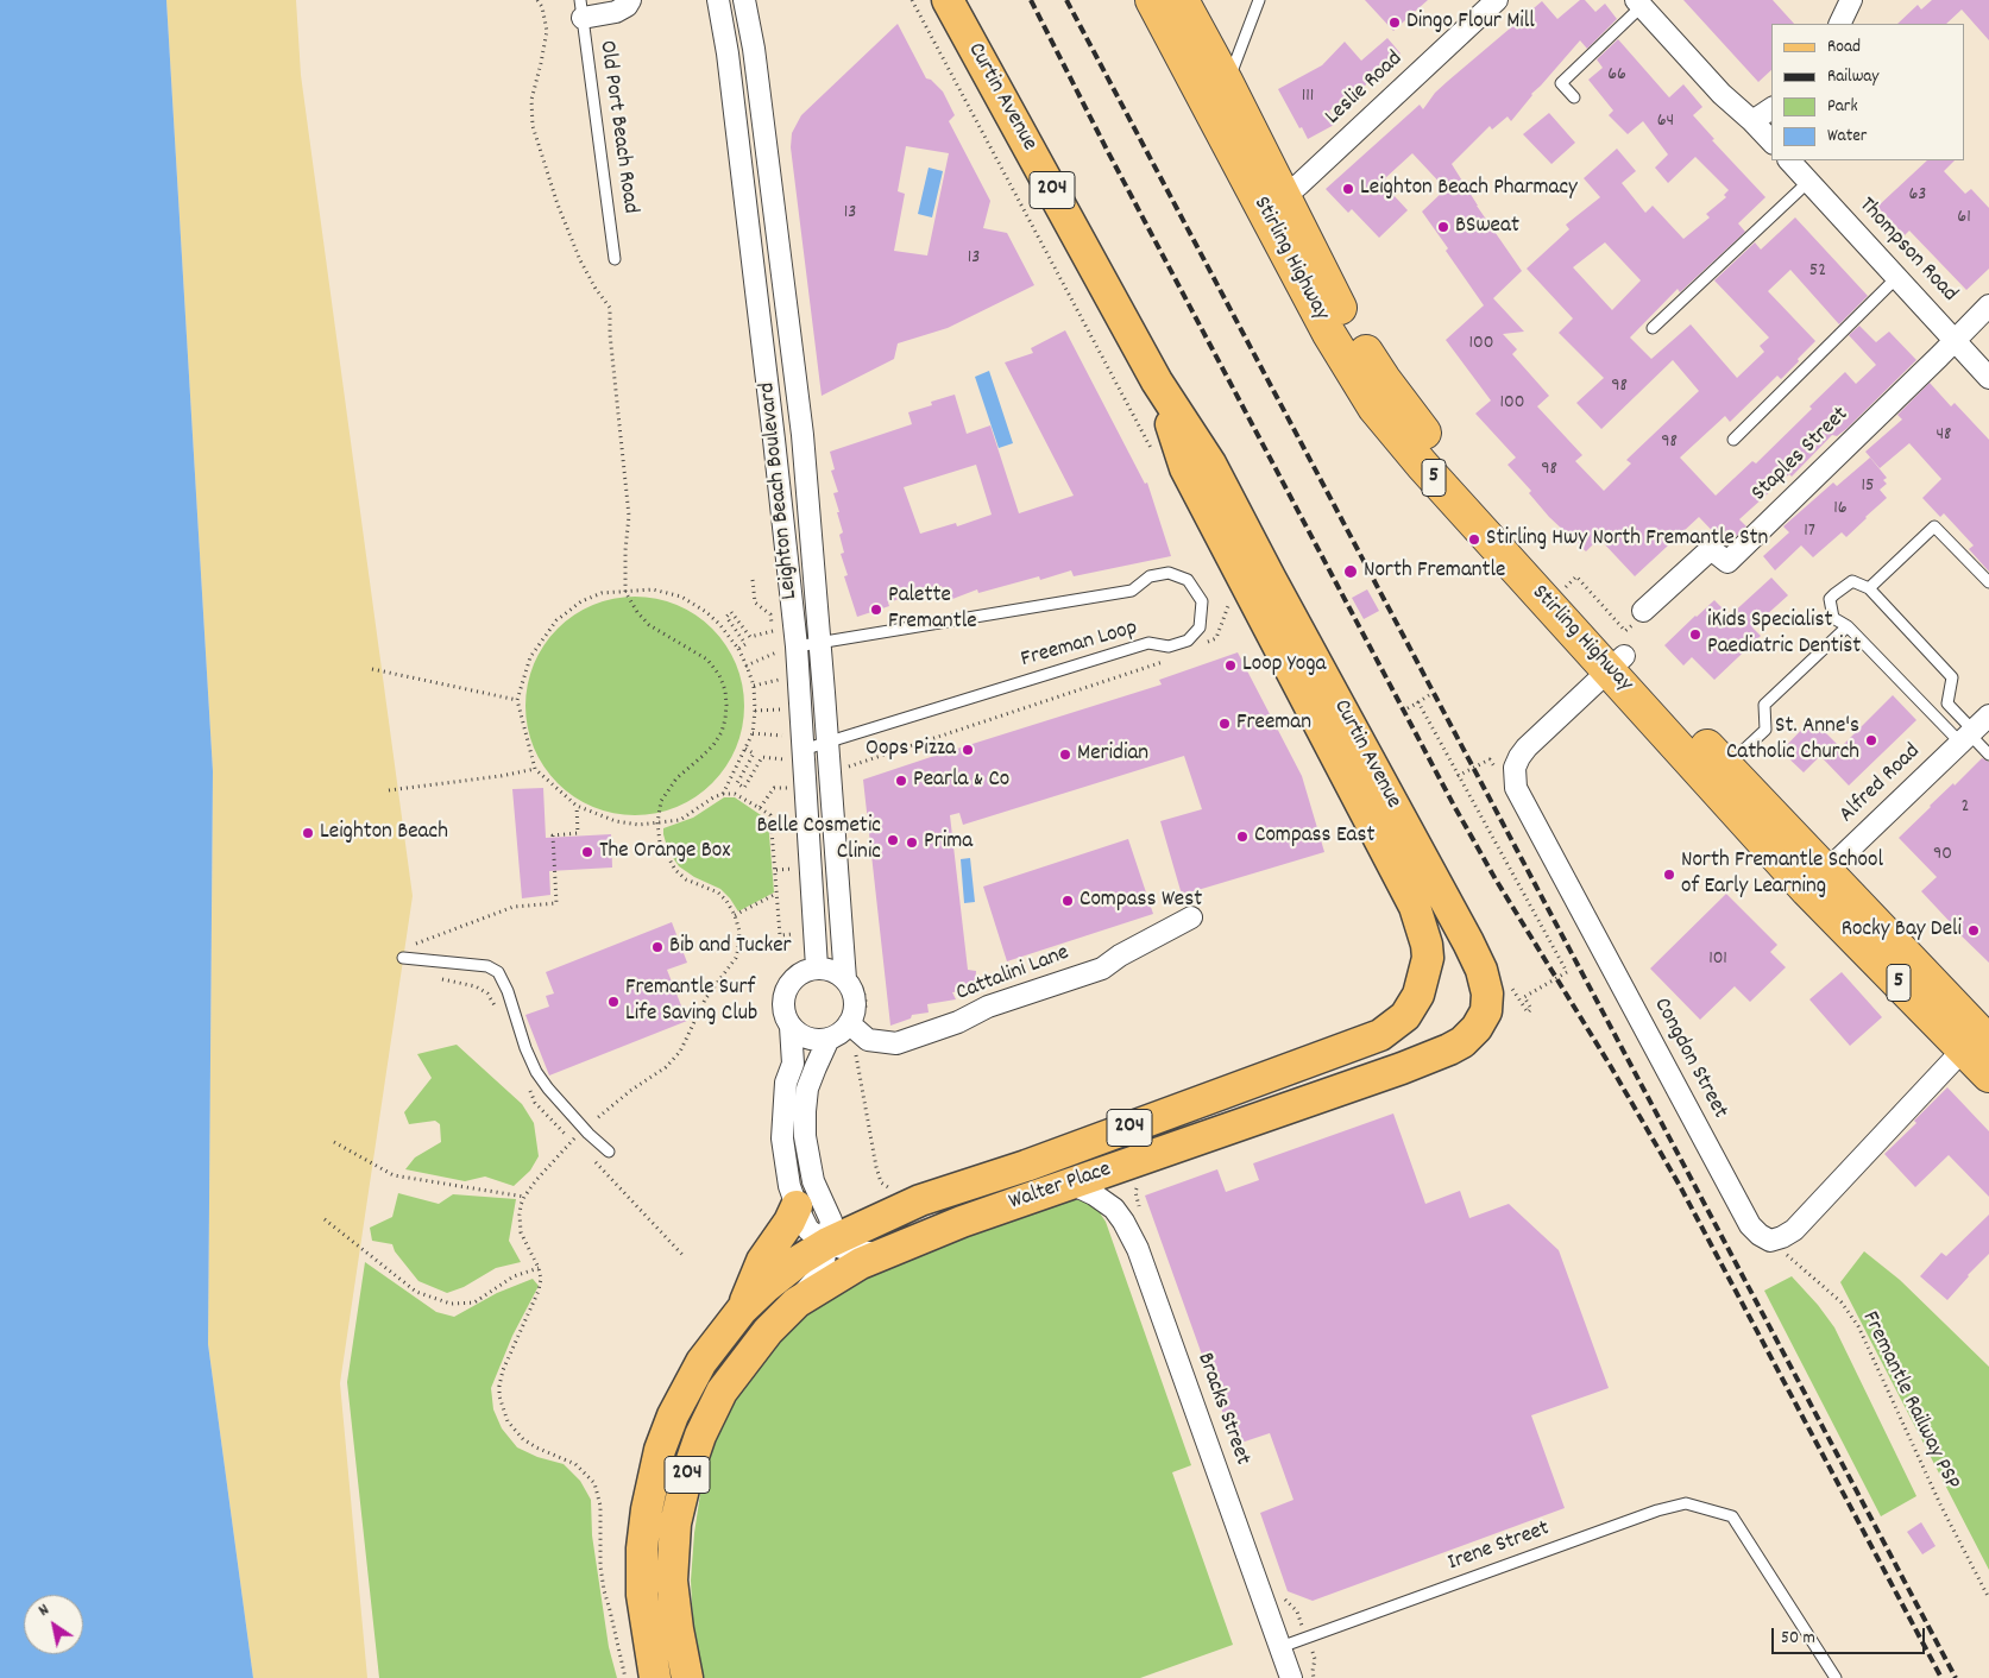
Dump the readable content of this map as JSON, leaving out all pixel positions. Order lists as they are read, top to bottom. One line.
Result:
{"streets":{"highway":["Stirling Highway","5"],"main road":["Curtin Avenue","204","Walter Place"],"street":["Leslie Road","Thompson Road","Staples Street","Leighton Beach Boulevard","Alfred Road","Cattalini Lane","Congdon Street","Bracks Street"],"lane":["Old Port Beach Road","Freeman Loop","Irene Street"],"path":["Fremantle Railway PSP"]},"crossings":[["Leslie Road","Stirling Highway"],["Curtin Avenue","Walter Place"],["204","Walter Place"],["Thompson Road","Staples Street"],["Stirling Highway","Alfred Road"],["Stirling Highway","Congdon Street"],["Leighton Beach Boulevard","Freeman Loop"],["Leighton Beach Boulevard","Cattalini Lane"],["Congdon Street","Fremantle Railway PSP"],["Walter Place","Bracks Street"],["Bracks Street","Irene Street"]],"places":["Dingo Flour Mill","Leighton Beach Pharmacy","BSweat","Stirling Hwy North Fremantle Stn","North Fremantle","Palette Fremantle","iKids Specialist Paediatric Dentist","Loop Yoga","Freeman","St. Anne's Catholic Church","Oops Pizza","Meridian","Pearla & Co","Leighton Beach","Compass East","Belle Cosmetic Clinic","Prima","The Orange Box","North Fremantle School of Early Learning","Compass West","Rocky Bay Deli","Bib and Tucker","Fremantle Surf Life Saving Club"],"house_numbers":["66","111","64","63","13","61","13","52","100","98","100","48","98","98","15","16","17","2","90","101"],"legend":["Road","Railway","Park","Water"],"scale_bar":"50 m","north":"top left"}
